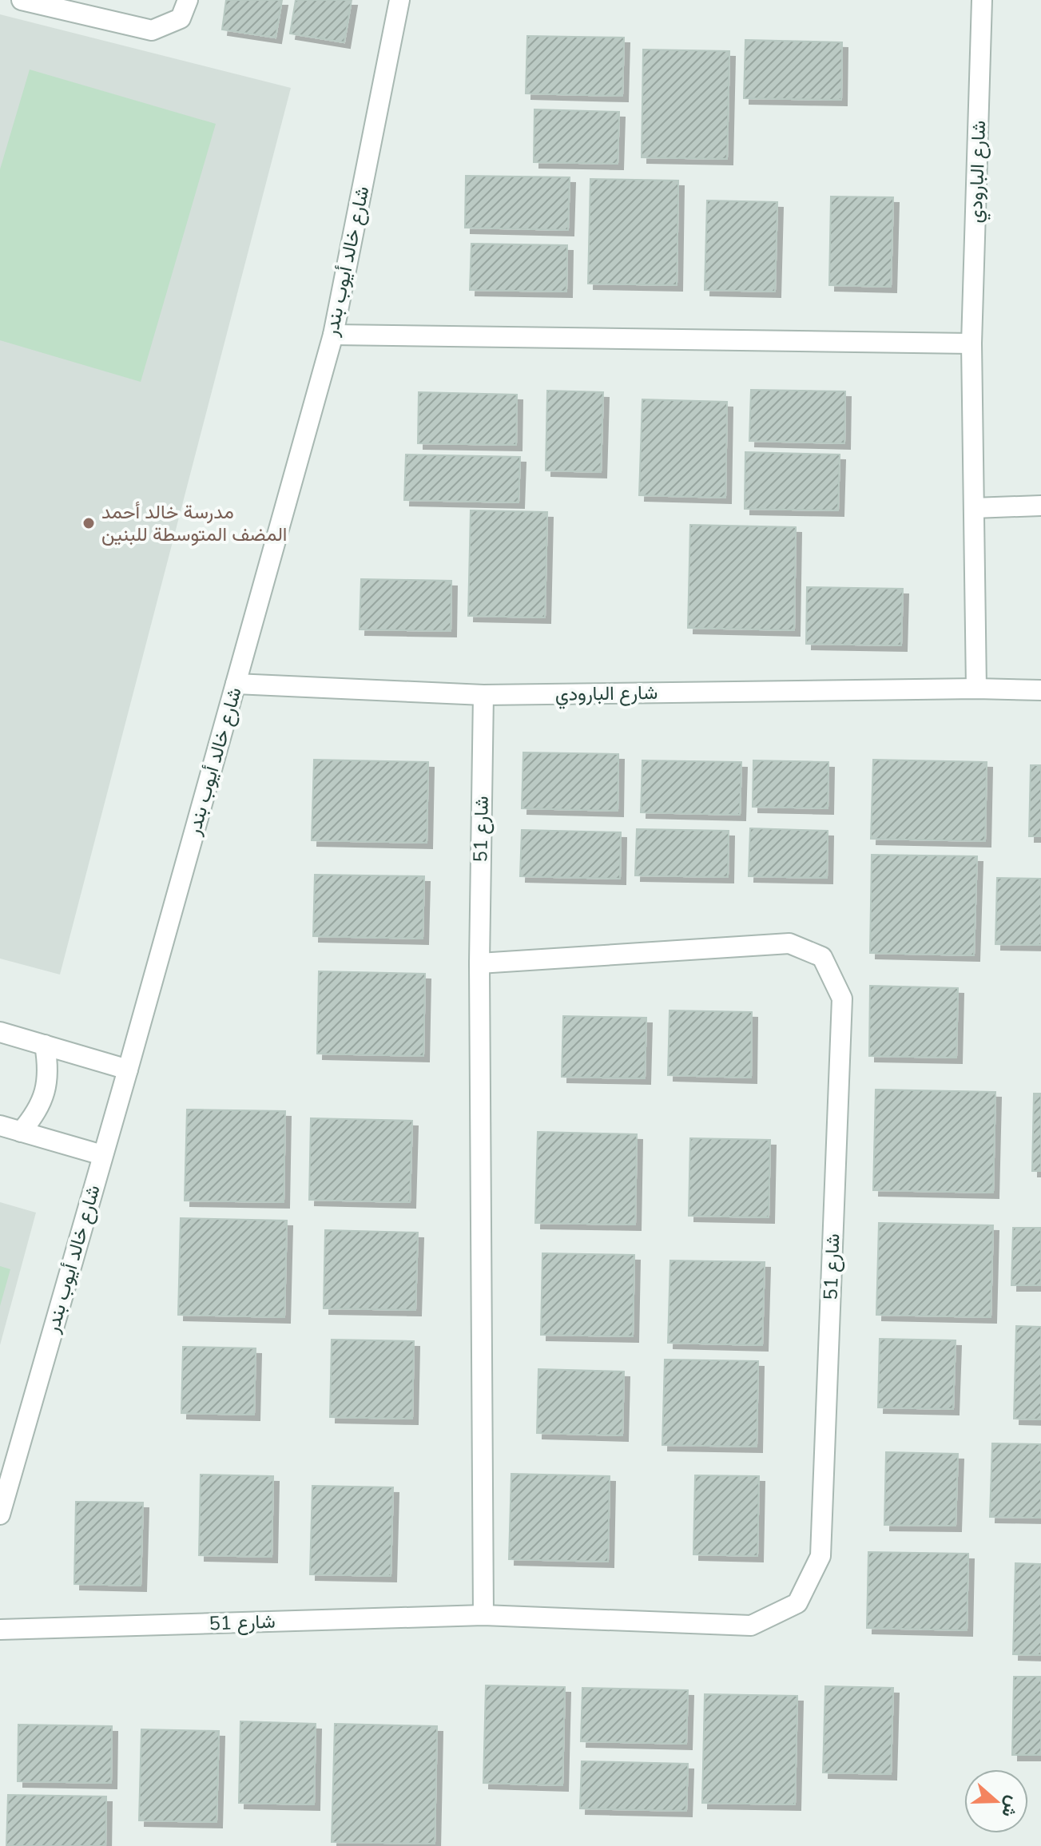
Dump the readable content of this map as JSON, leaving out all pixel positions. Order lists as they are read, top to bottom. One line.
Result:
{"streets":{"street":["شارع البارودي","شارع خالد أيوب بندر","شارع 51"]},"crossings":[["شارع البارودي","شارع خالد أيوب بندر"],["شارع البارودي","شارع 51"]],"places":["مدرسة خالد أحمد المضف المتوسطة للبنين"],"north":"right"}
